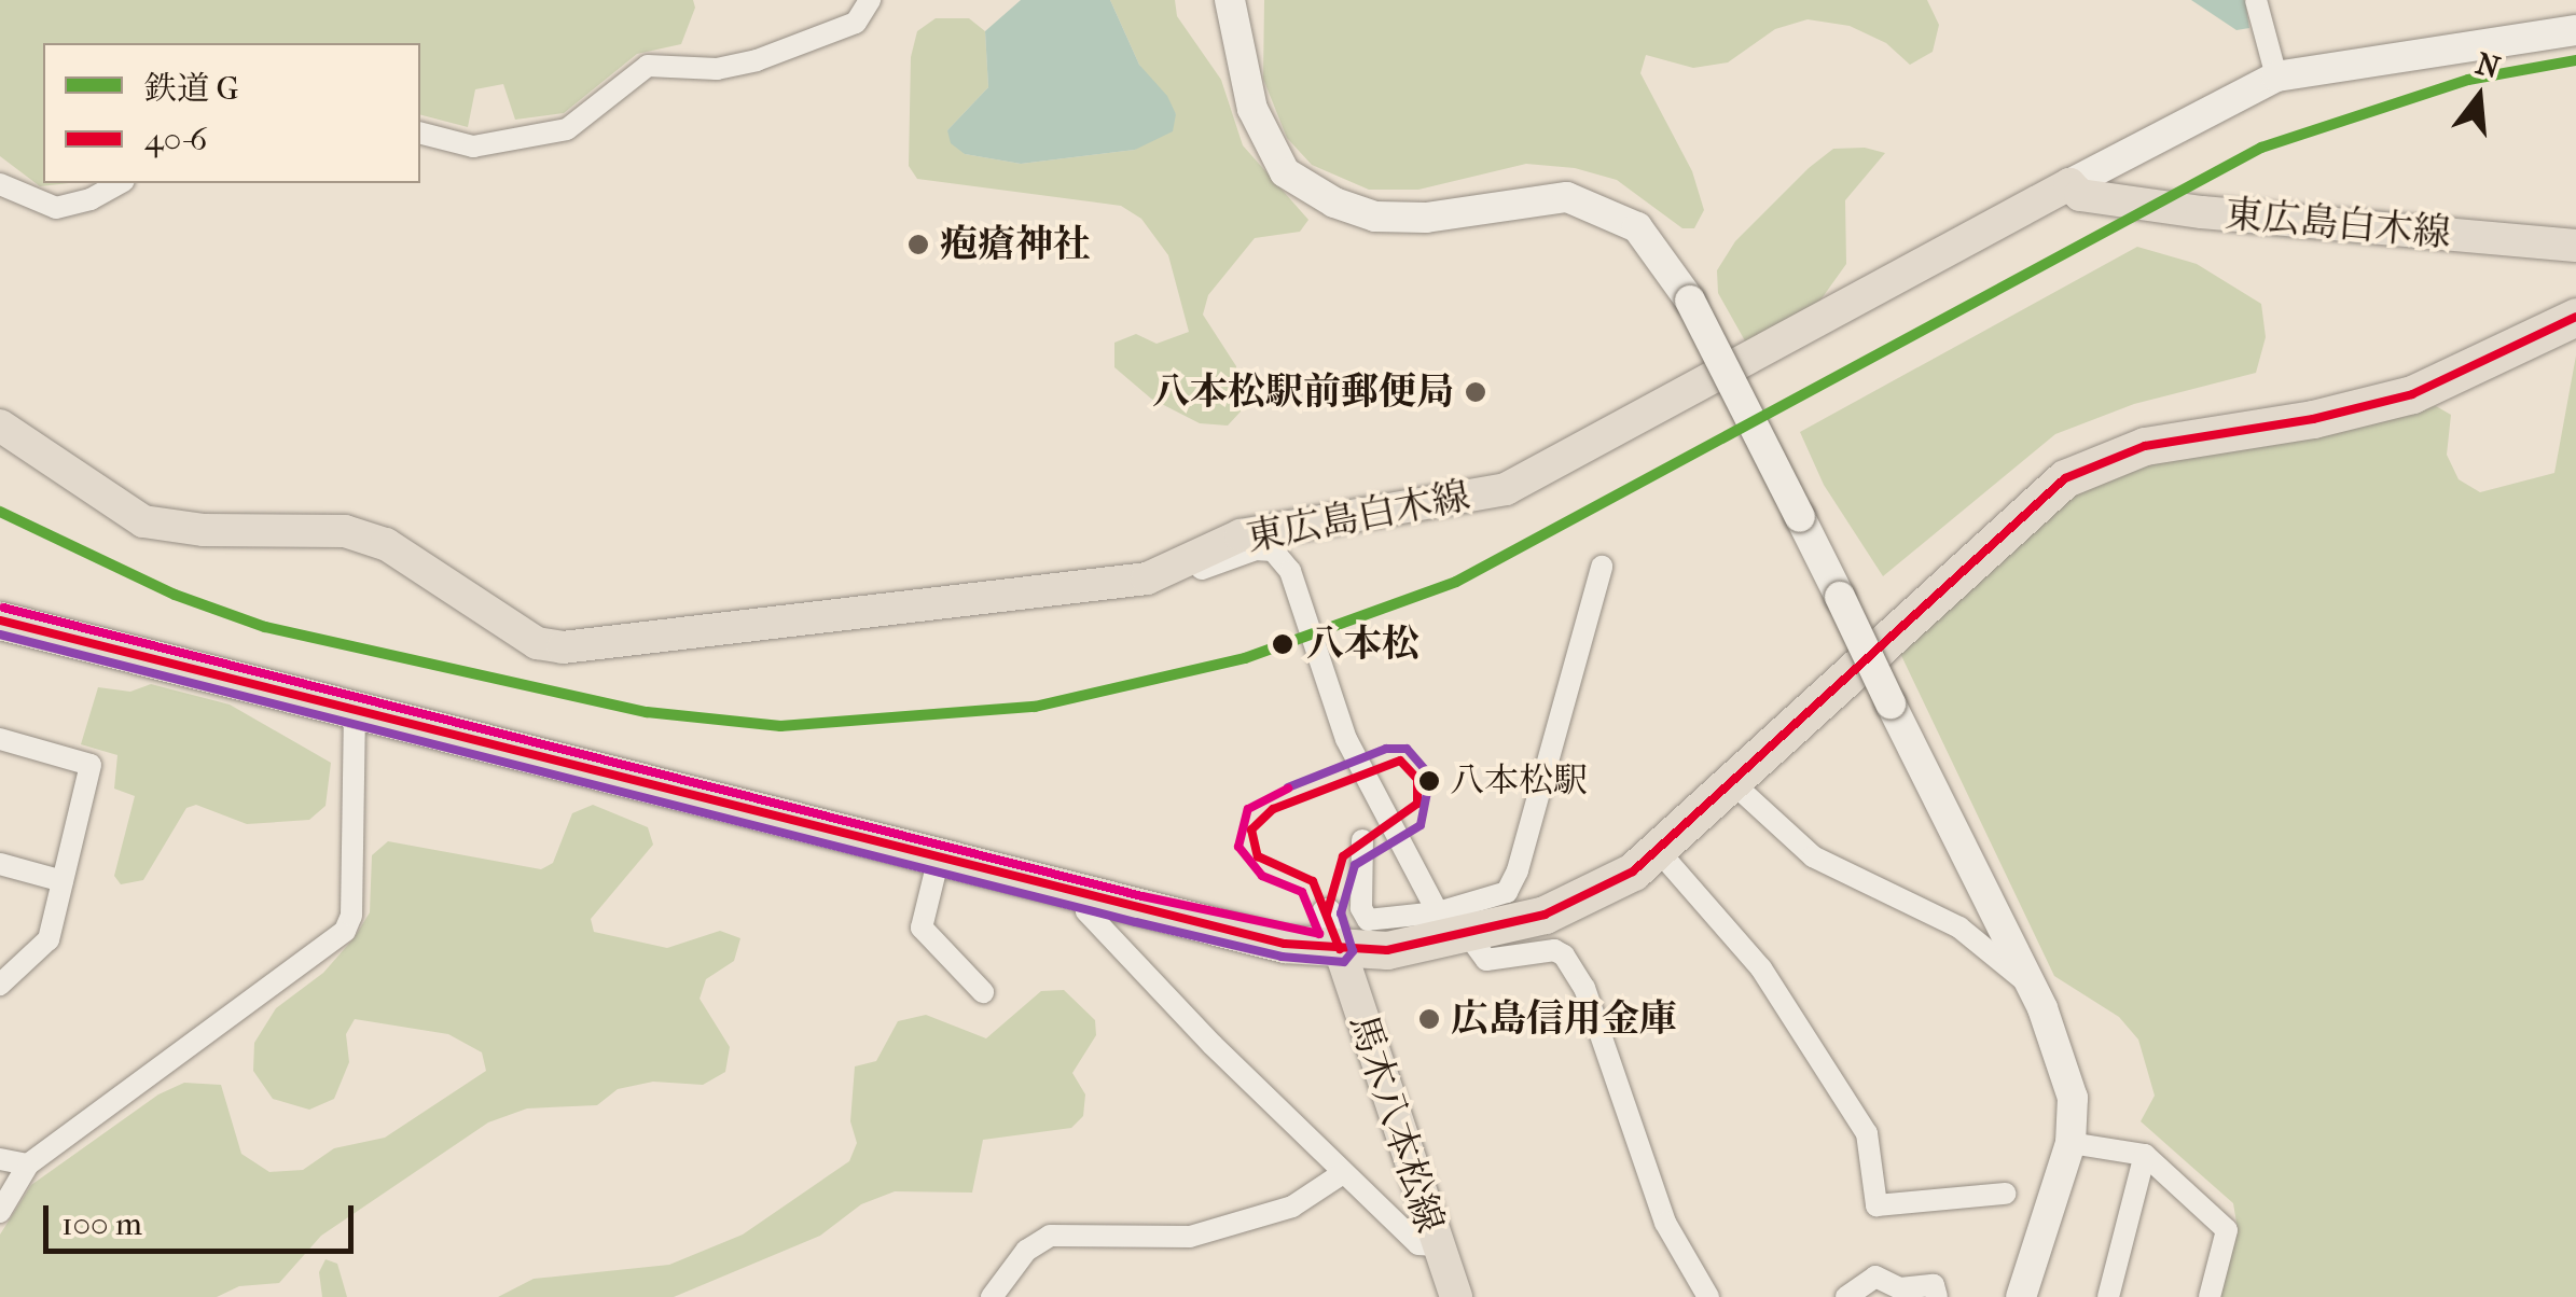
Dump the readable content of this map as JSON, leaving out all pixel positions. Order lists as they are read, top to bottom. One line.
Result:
{"streets":{"main road":["東広島白木線","馬木八本松線"]},"places":["疱瘡神社","八本松駅前郵便局","八本松","八本松駅","広島信用金庫"],"lines":["rail line G","transit line 40-6"],"legend":["鉄道 G","40-6"],"scale_bar":"100 m","north":"top"}
